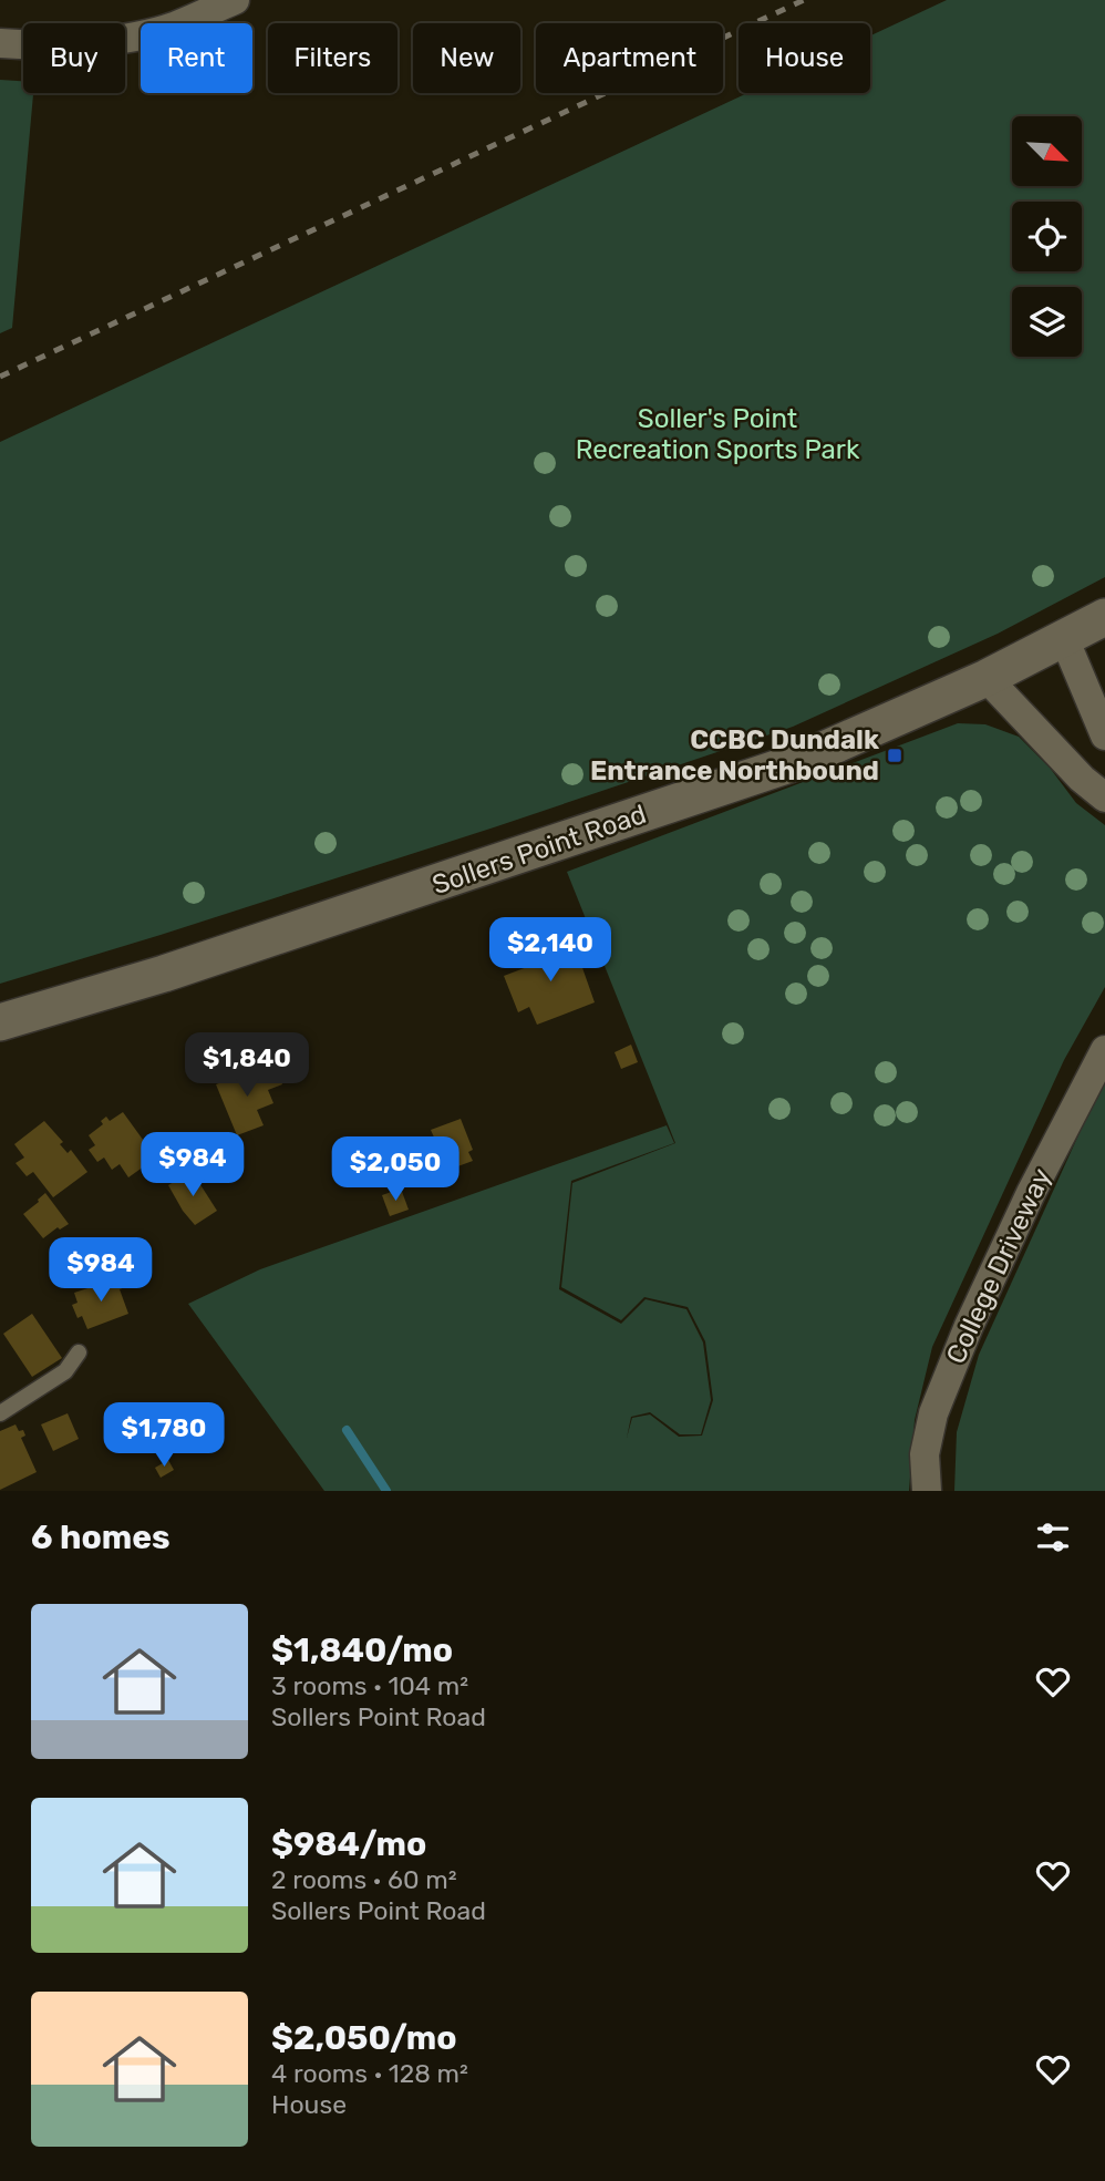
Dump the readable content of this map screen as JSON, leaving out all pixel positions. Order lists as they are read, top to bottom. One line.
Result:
{"streets":{"street":["Sollers Point Road","College Driveway"]},"parks":["Soller's Point Recreation Sports Park"],"places":{"transit":["CCBC Dundalk Entrance Northbound"]},"north":"bottom right","page":{"chip":["Buy","Rent","Filters","New","Apartment","House"],"price":["$2,140","$1,840","$984","$2,050","$984","$1,780"],"heading":"6 homes","list":[{"name":"$1,840/mo","note":"3 rooms · 104 m² · Sollers Point Road"},{"name":"$984/mo","note":"2 rooms · 60 m² · Sollers Point Road"},{"name":"$2,050/mo","note":"4 rooms · 128 m² · House"}]}}
